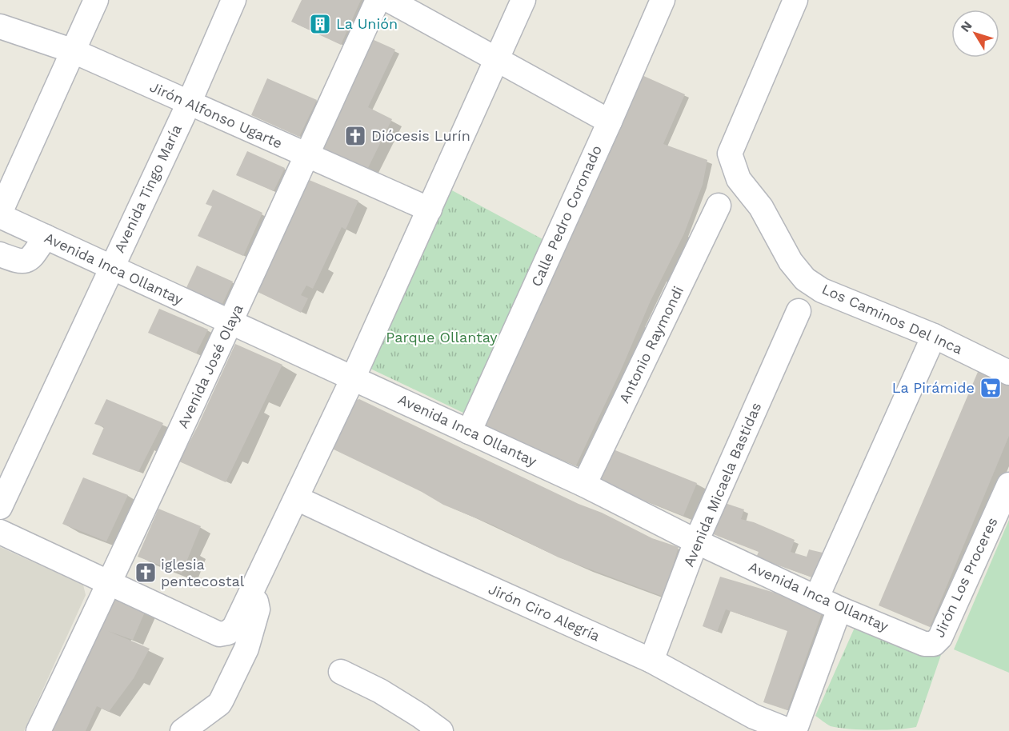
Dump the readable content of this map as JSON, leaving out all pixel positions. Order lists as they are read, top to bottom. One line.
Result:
{"streets":{"street":["Jirón Alfonso Ugarte","Avenida Tingo María","Calle Pedro Coronado","Avenida Inca Ollantay","Los Caminos Del Inca","Antonio Raymondi","Avenida José Olaya","Avenida Micaela Bastidas","Jirón Los Proceres","Jirón Ciro Alegría"]},"crossings":[["Jirón Alfonso Ugarte","Avenida Tingo María"],["Jirón Alfonso Ugarte","Avenida José Olaya"],["Avenida Tingo María","Avenida Inca Ollantay"],["Calle Pedro Coronado","Avenida Inca Ollantay"],["Avenida Inca Ollantay","Antonio Raymondi"],["Avenida Inca Ollantay","Avenida José Olaya"],["Avenida Inca Ollantay","Avenida Micaela Bastidas"],["Avenida Inca Ollantay","Jirón Los Proceres"],["Avenida Micaela Bastidas","Jirón Ciro Alegría"]],"parks":["Parque Ollantay"],"places":{"building":["La Unión"],"church":["Diócesis Lurín","iglesia pentecostal"],"supermarket":["La Pirámide"]},"north":"top left"}
